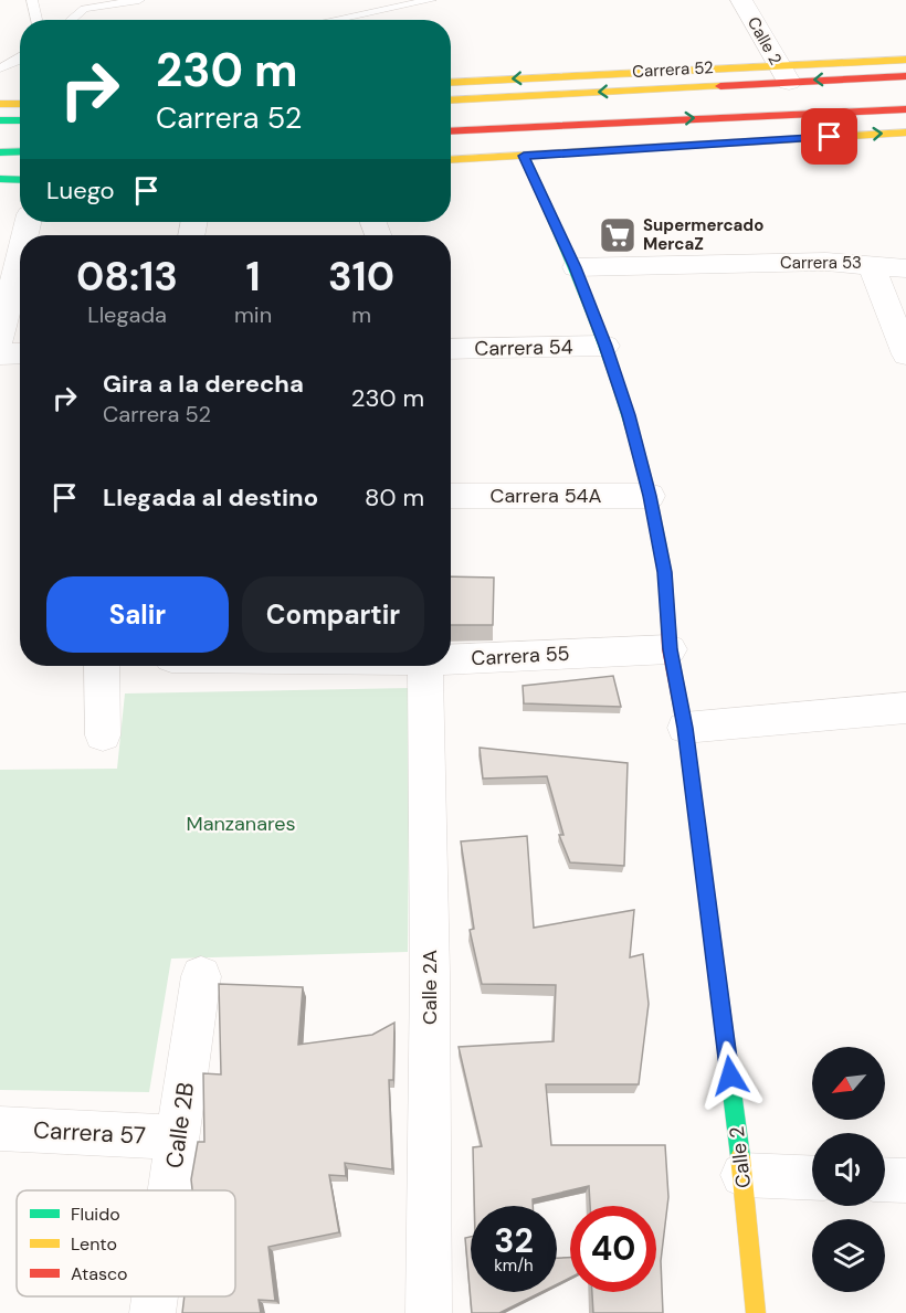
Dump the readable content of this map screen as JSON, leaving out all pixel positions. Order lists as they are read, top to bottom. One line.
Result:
{"streets":{"street":["Calle 2","Carrera 52","Carrera 53","Carrera 54","Carrera 54A","Carrera 55","Calle 2A","Calle 2B","Carrera 57"]},"crossings":[["Calle 2","Carrera 52"],["Calle 2","Carrera 53"],["Calle 2","Carrera 54"],["Calle 2","Carrera 54A"],["Calle 2","Carrera 55"],["Calle 2B","Carrera 57"]],"parks":["Manzanares"],"places":{"supermarket":["Supermercado MercaZ"]},"legend":["Fluido","Lento","Atasco"],"north":"bottom left","page":{"turn":["230 m","Carrera 52"],"then":"Luego","eta":["08:13","Llegada","1","min","310","m"],"list":[{"name":"Gira a la derecha","note":"Carrera 52","value":"230 m"},{"name":"Llegada al destino","value":"80 m"}],"buttons":["Salir","Compartir"],"speed":"32 km/h","limit":"40"}}
